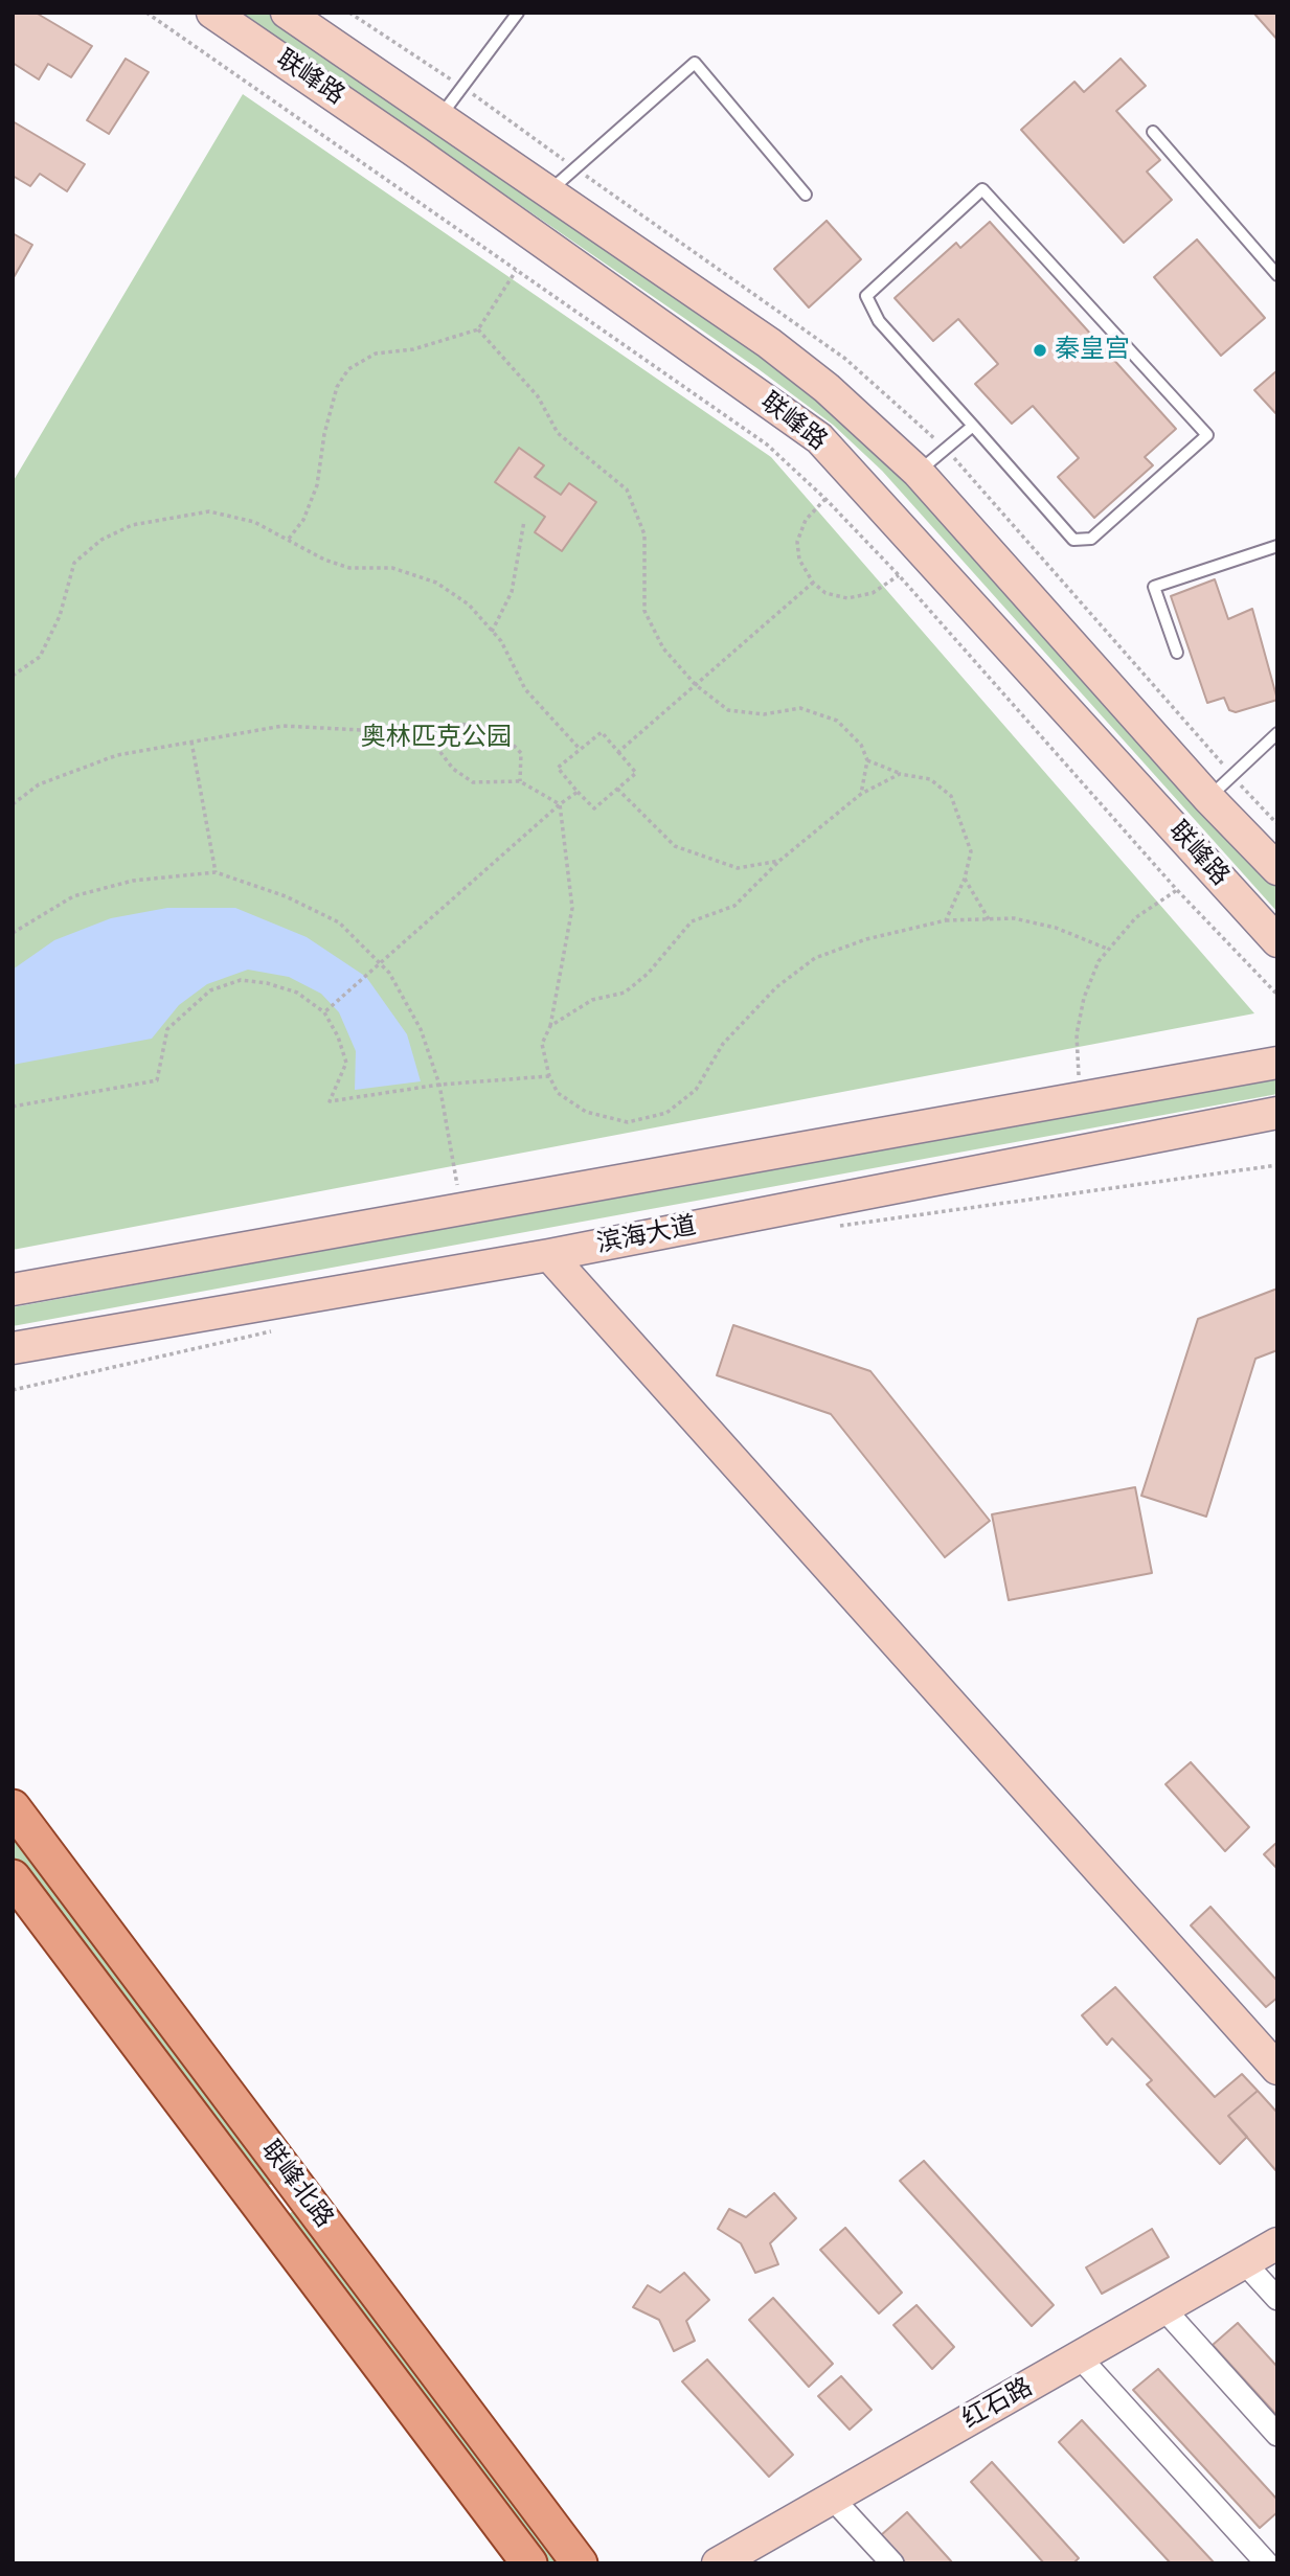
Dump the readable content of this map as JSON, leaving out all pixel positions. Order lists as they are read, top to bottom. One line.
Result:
{"streets":{"main road":["联峰路","滨海大道","联峰北路","红石路"]},"parks":["奥林匹克公园"],"places":["秦皇宫"]}
